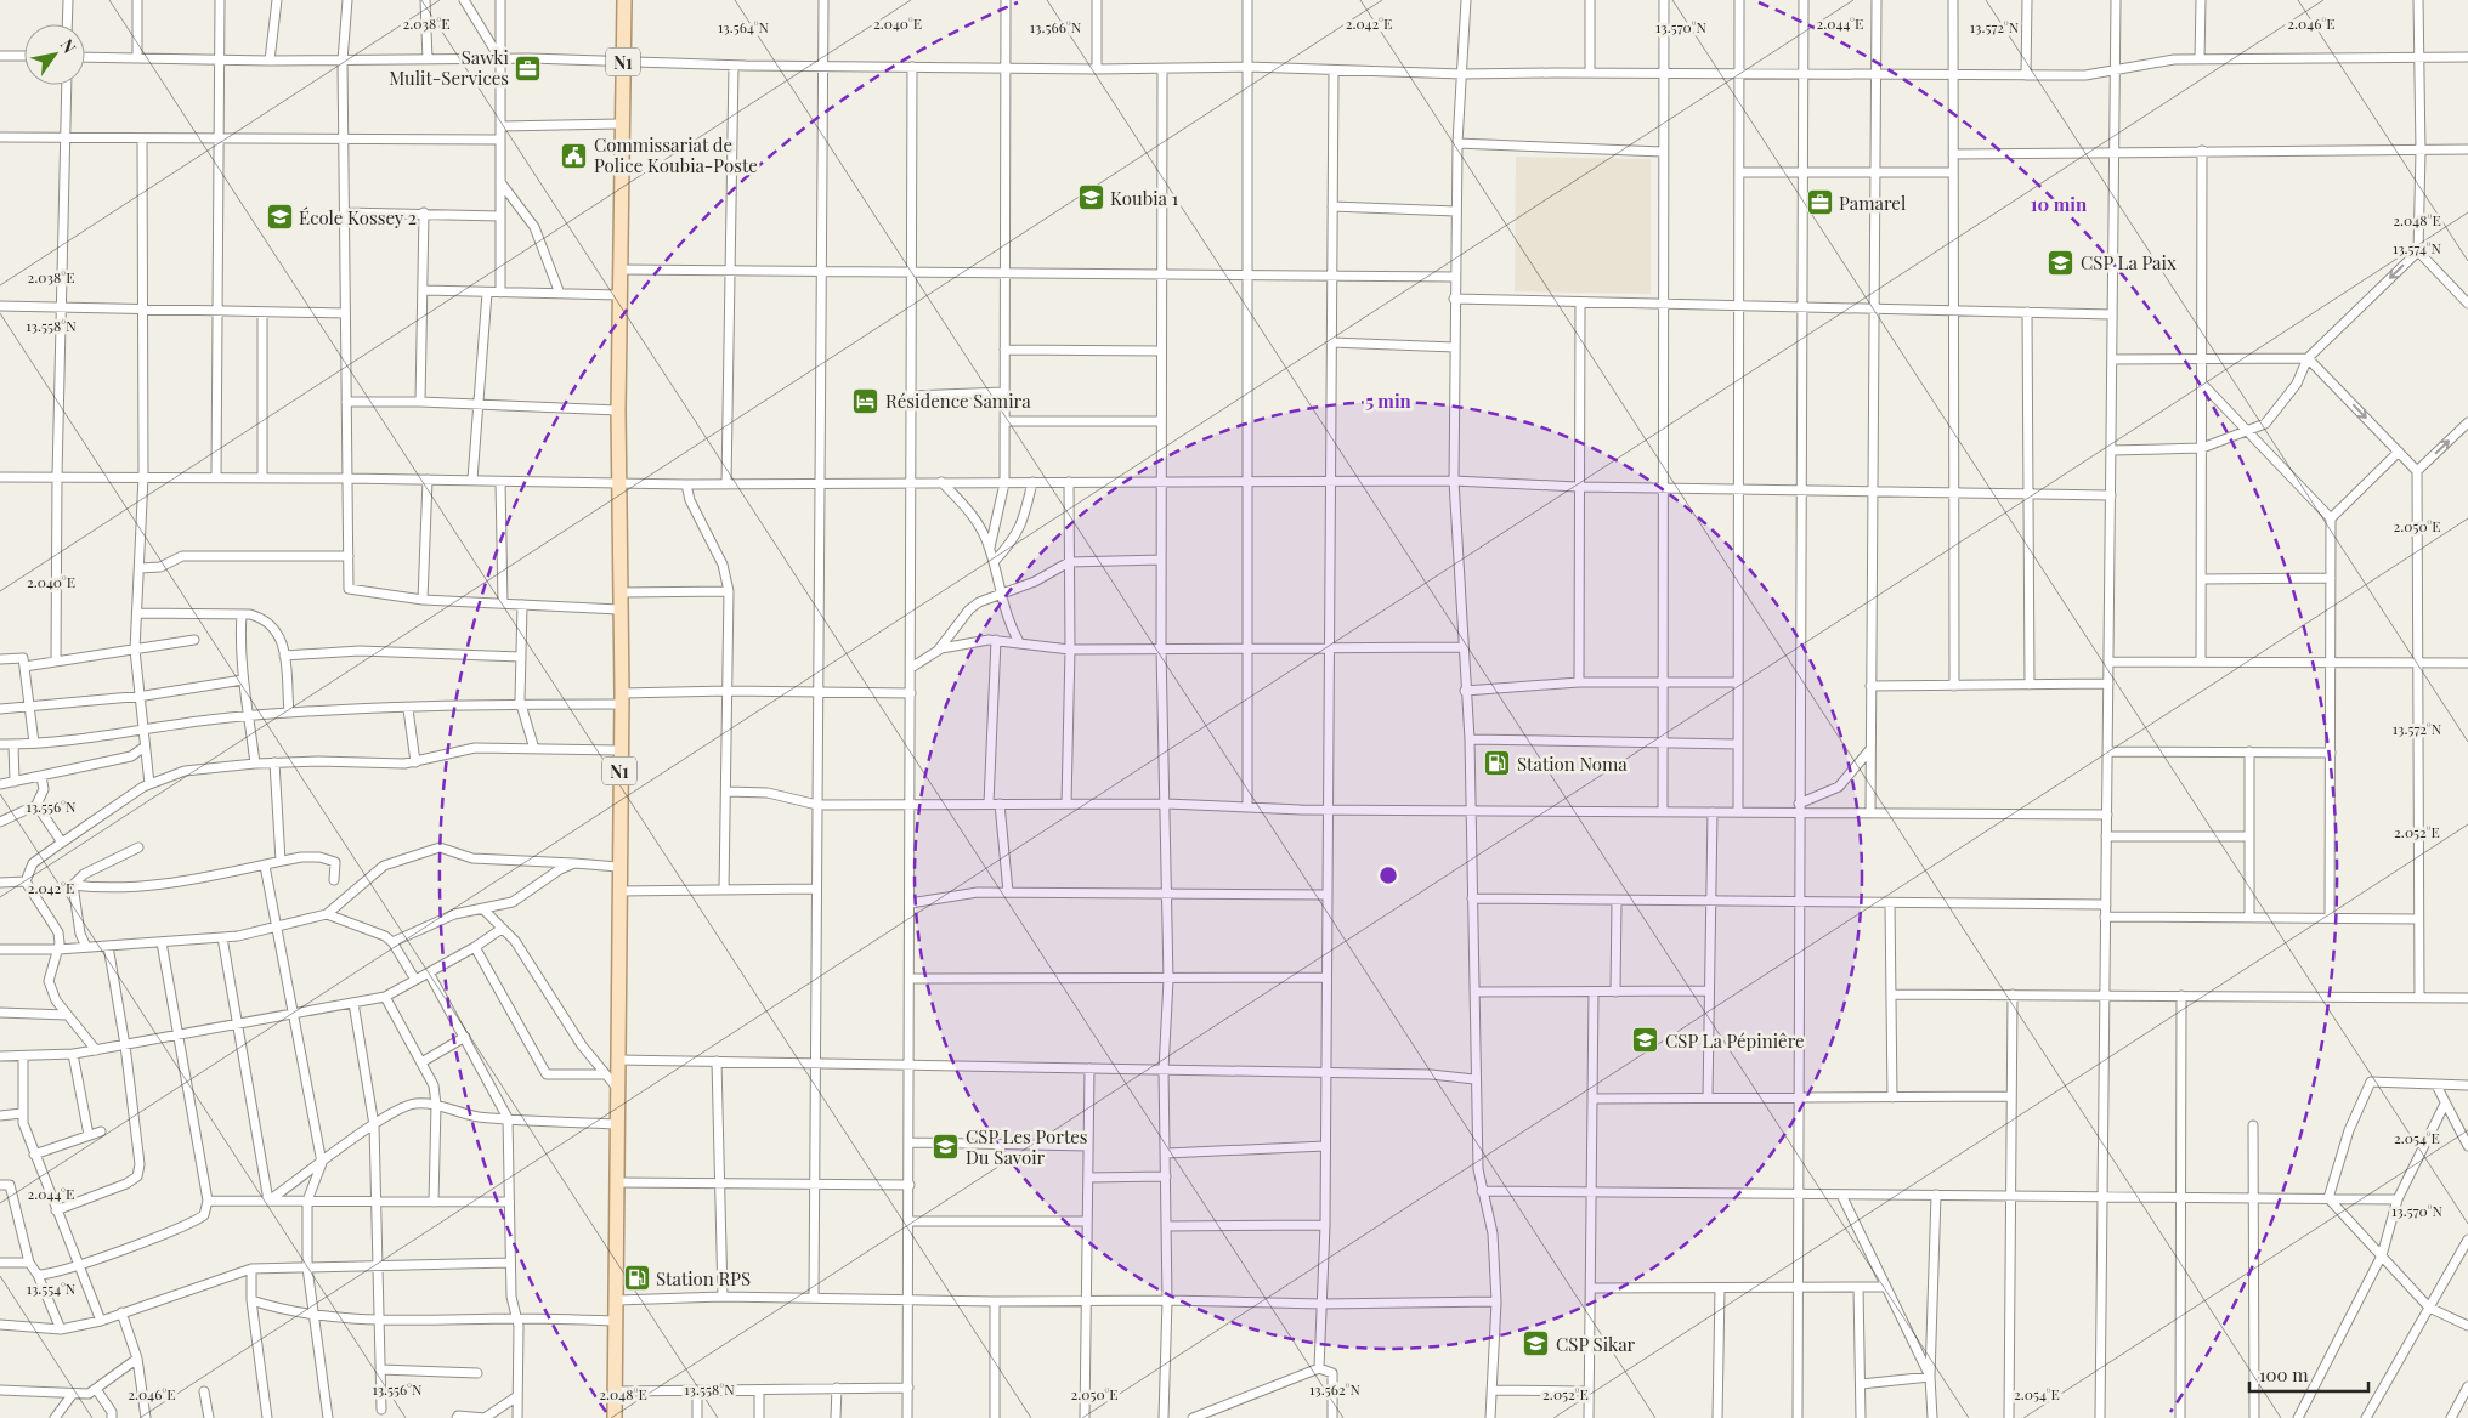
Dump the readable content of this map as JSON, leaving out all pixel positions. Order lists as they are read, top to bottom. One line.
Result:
{"streets":{"main road":["N1"]},"places":{"office":["Sawki Mulit-Services","Pamarel"],"public building":["Commissariat de Police Koubia-Poste"],"school or university":["Koubia 1","École Kossey 2","CSP La Paix","CSP La Pépiniêre","CSP Les Portes Du Savoir","CSP Sikar"],"hotel":["Résidence Samira"],"fuel station":["Station Noma","Station RPS"]},"scale_bar":"100 m","north":"top right","coordinates":["2.038°E","2.040°E","2.042°E","2.044°E","2.046°E","13.566°N","13.570°N","13.572°N","13.564°N","2.048°E","13.574°N","13.558°N","2.050°E","13.556°N","2.052°E","2.054°E","13.554°N","13.562°N"],"rings":["10 min","5 min"]}
